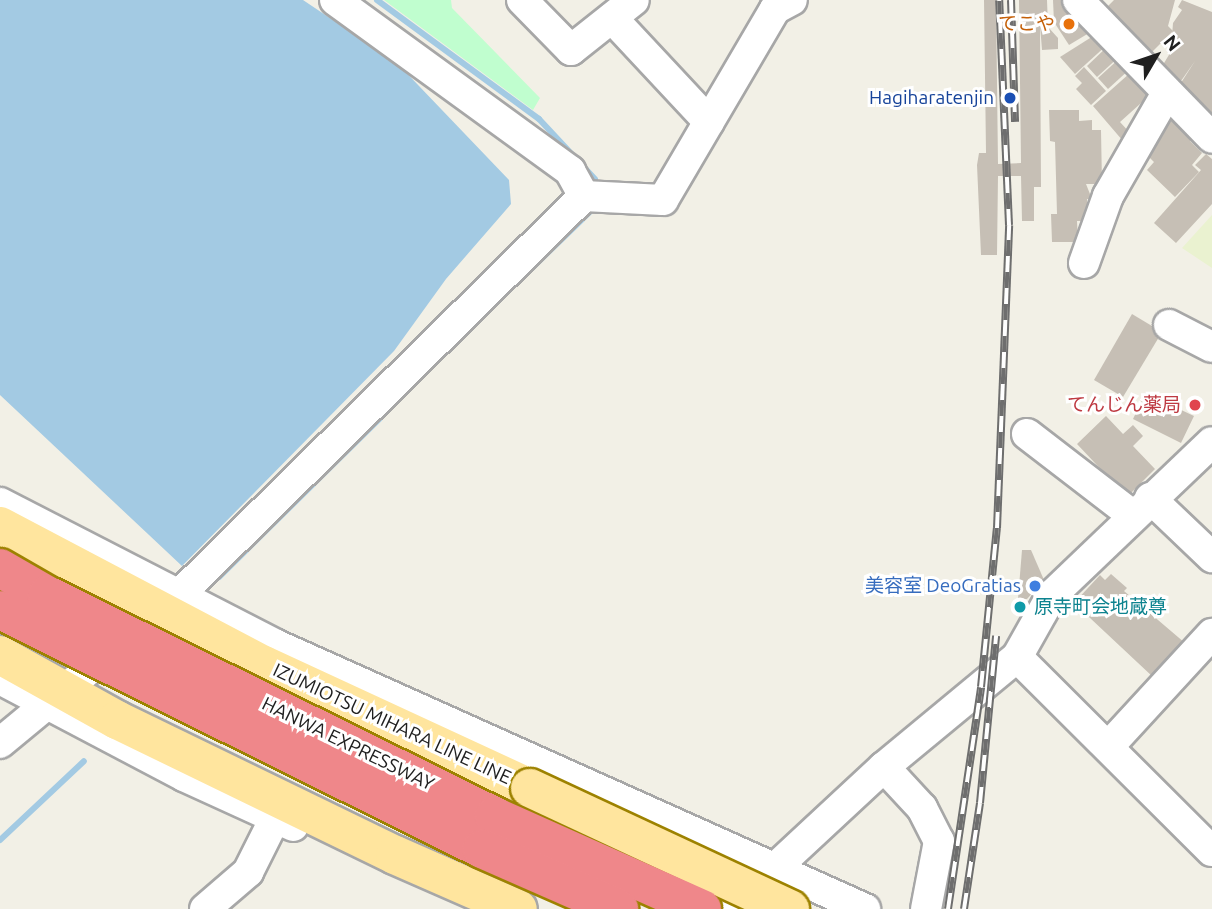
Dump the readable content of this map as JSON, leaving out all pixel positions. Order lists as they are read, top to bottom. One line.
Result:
{"streets":{"highway":["HANWA EXPRESSWAY"],"main road":["IZUMIOTSU MIHARA LINE LINE"]},"places":["てこや","Hagiharatenjin","てんじん薬局","美容室 DeoGratias","原寺町会地蔵尊"],"north":"top right"}
